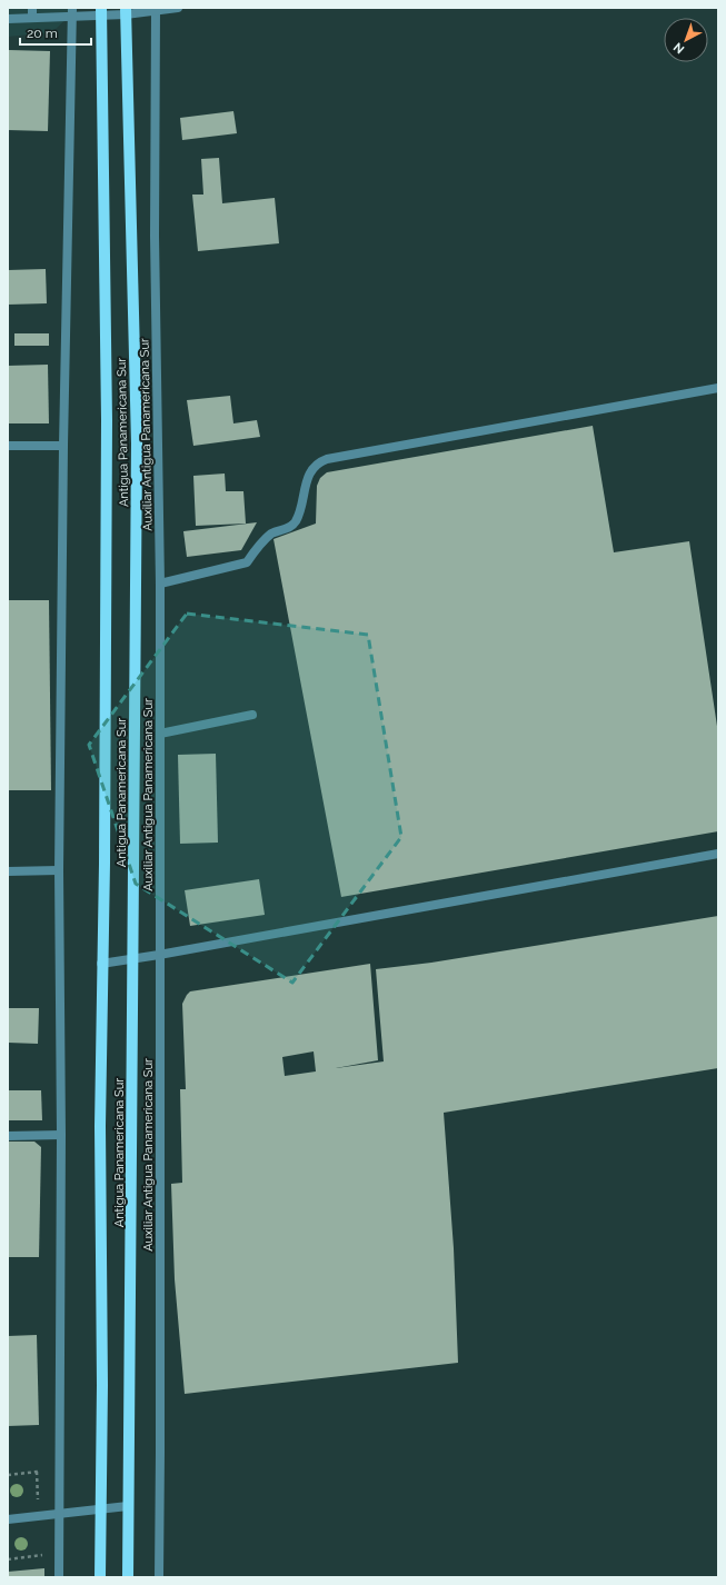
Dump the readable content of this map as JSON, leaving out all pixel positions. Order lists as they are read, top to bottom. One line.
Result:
{"streets":{"main road":["Antigua Panamericana Sur"],"street":["Auxiliar Antigua Panamericana Sur"]},"scale_bar":"20 m","north":"bottom left"}
